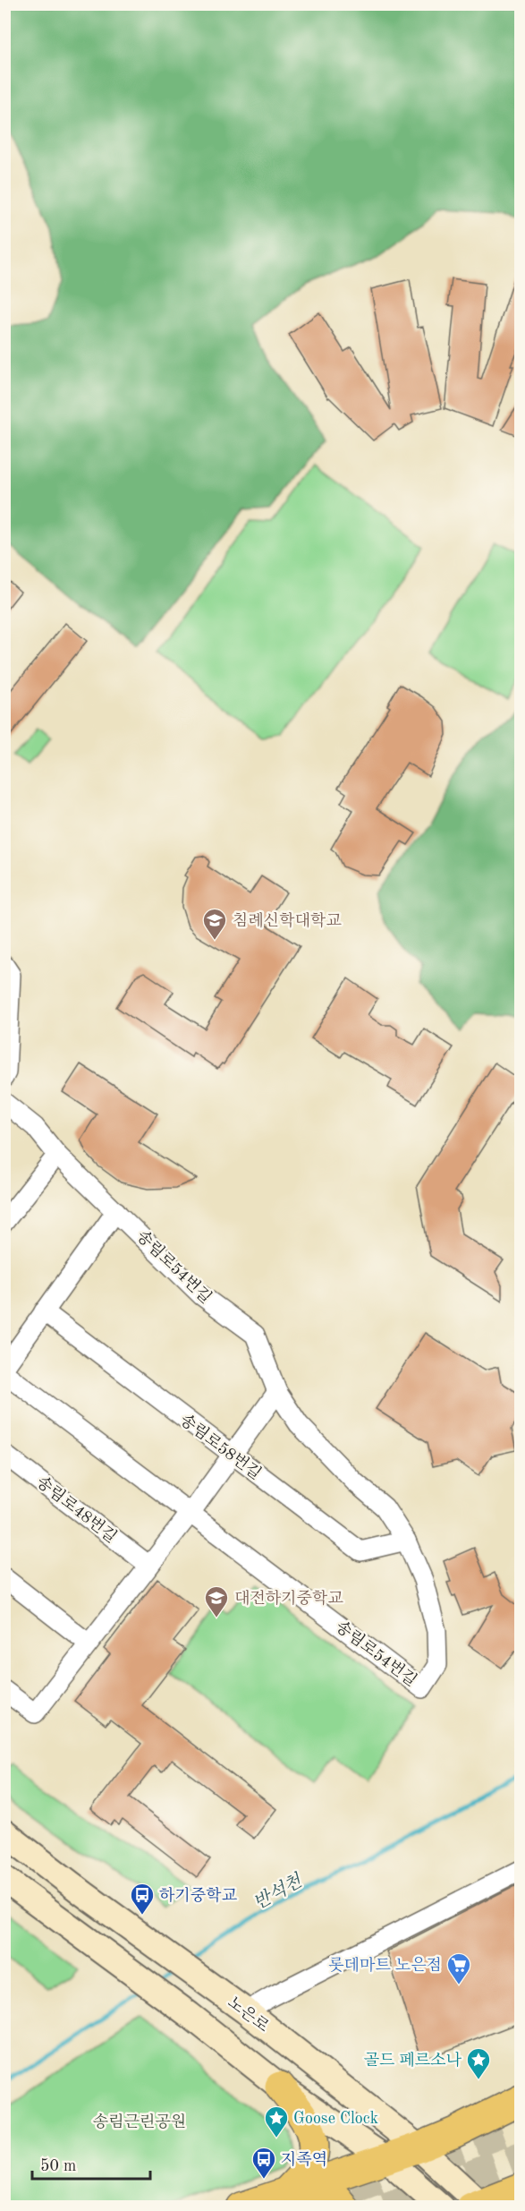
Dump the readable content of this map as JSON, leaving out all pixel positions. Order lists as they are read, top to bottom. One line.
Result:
{"streets":{"street":["송림로54번길","송림로58번길","송림로48번길","노은로"]},"crossings":[["송림로54번길","송림로58번길"]],"water":["반석천"],"parks":["송림근린공원"],"places":{"school or university":["침례신학대학교","대전하기중학교"],"bus stop":["하기중학교","지족역"],"supermarket":["롯데마트 노은점"],"place":["골드 페르소나","Goose Clock"]},"scale_bar":"50 m"}
